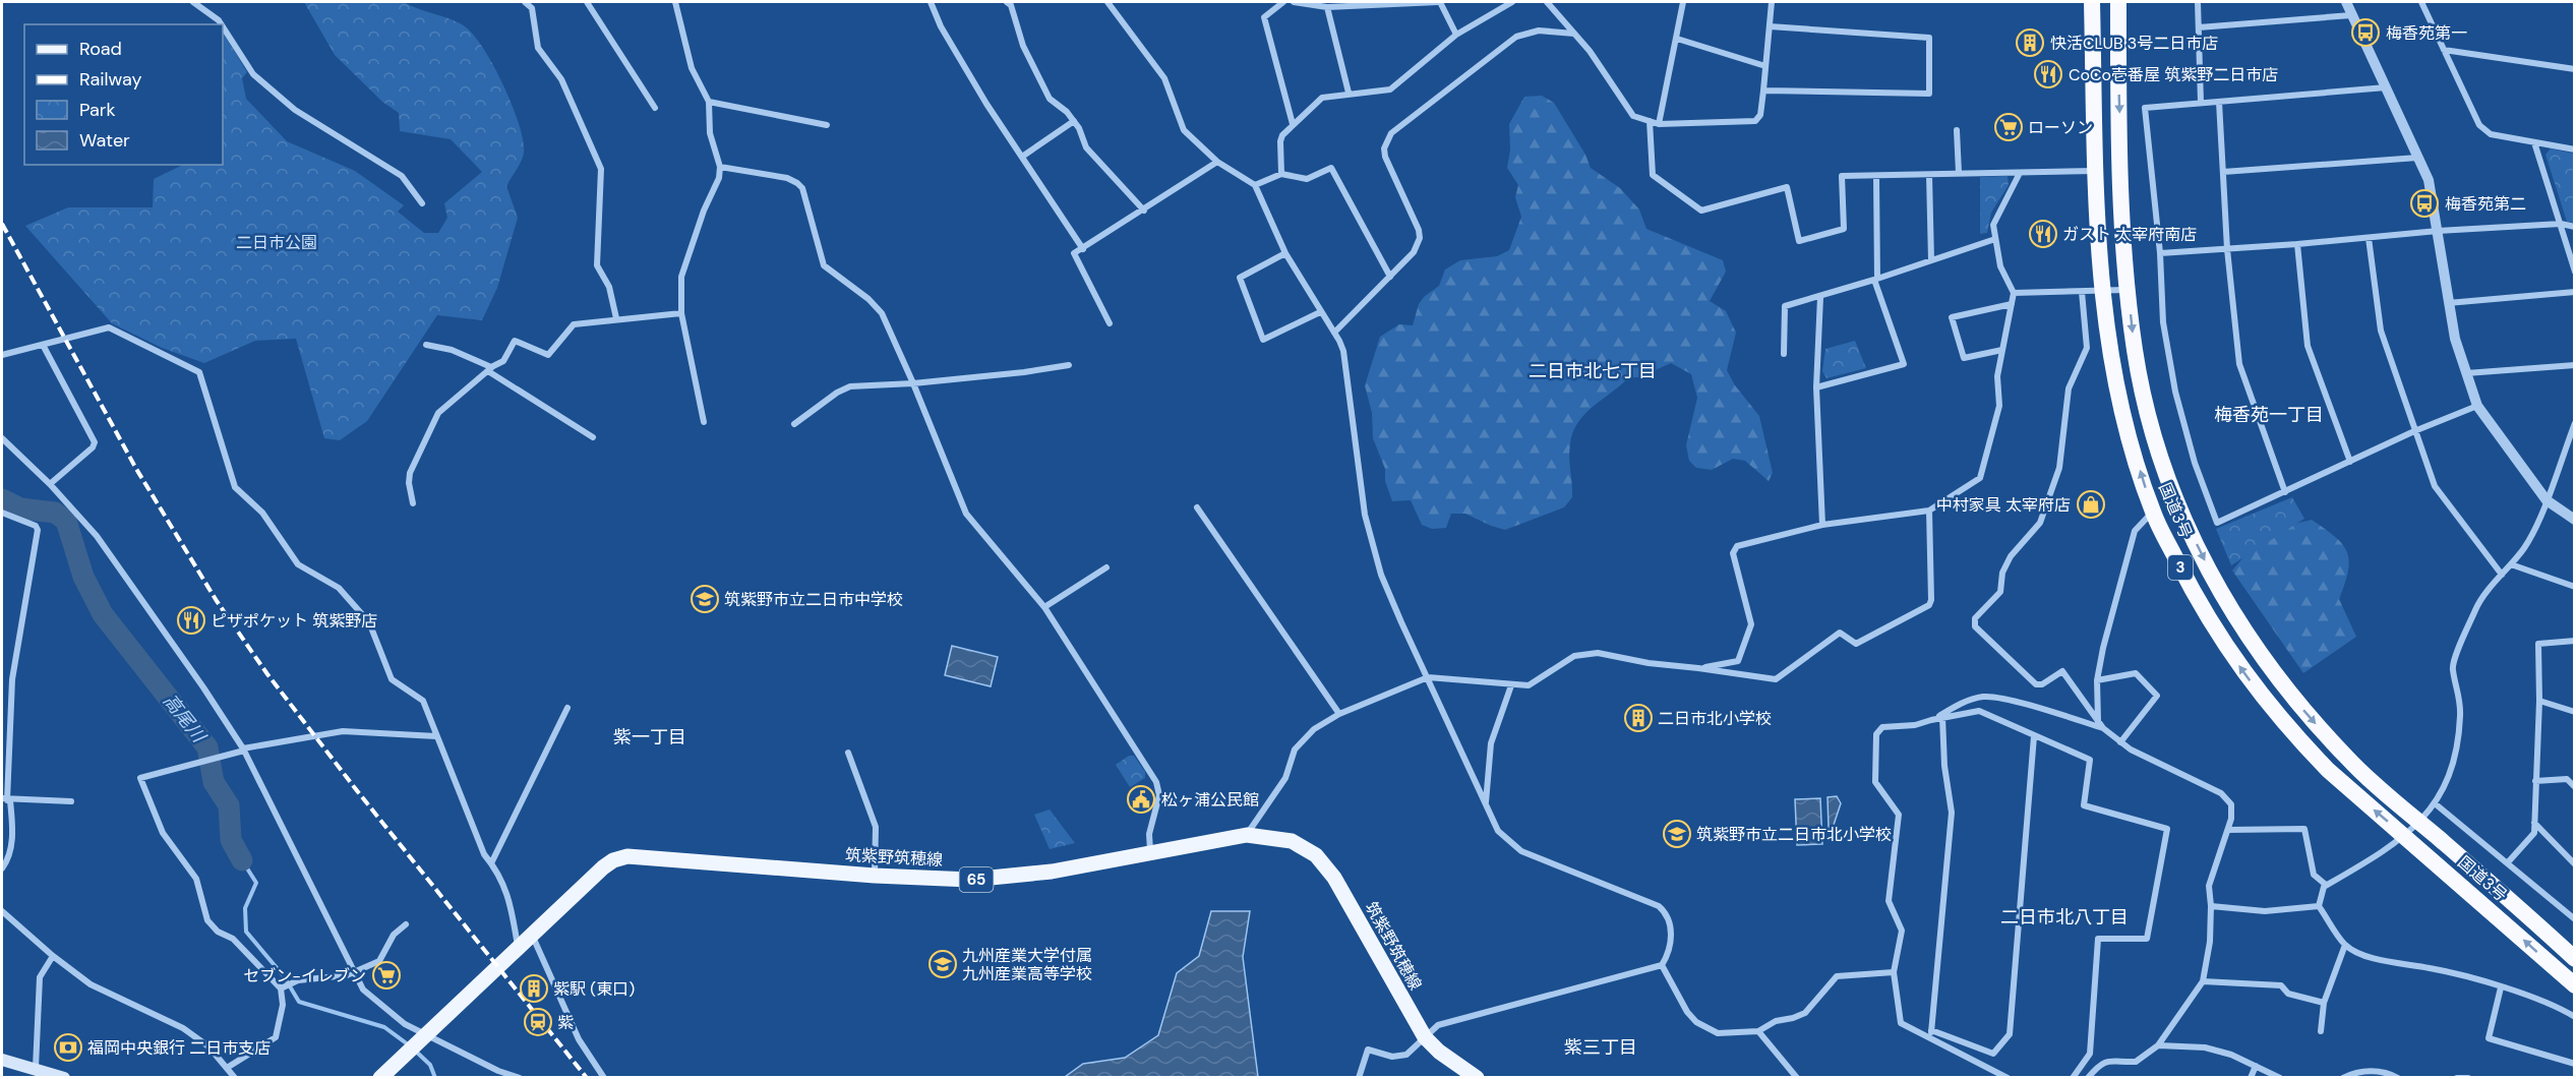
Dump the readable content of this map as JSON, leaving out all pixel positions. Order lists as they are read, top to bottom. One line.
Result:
{"streets":{"highway":["国道3号","3"],"main road":["筑紫野筑穂線","65"]},"districts":["二日市北七丁目","梅香苑一丁目","紫一丁目","二日市北八丁目","紫三丁目"],"water":["高尾川"],"parks":["二日市公園"],"places":{"bus stop":["梅香苑第一","梅香苑第二"],"building":["快活CLUB 3号二日市店","二日市北小学校","紫駅 (東口)"],"restaurant":["CoCo壱番屋 筑紫野二日市店","ガスト 太宰府南店","ピザポケット 筑紫野店"],"supermarket":["ローソン","セブン-イレブン"],"shop":["中村家具 太宰府店"],"school or university":["筑紫野市立二日市中学校","筑紫野市立二日市北小学校","九州産業大学付属 九州産業高等学校"],"public building":["松ヶ浦公民館"],"station":["紫"],"bank":["福岡中央銀行 二日市支店"]},"legend":["Road","Railway","Park","Water"]}
